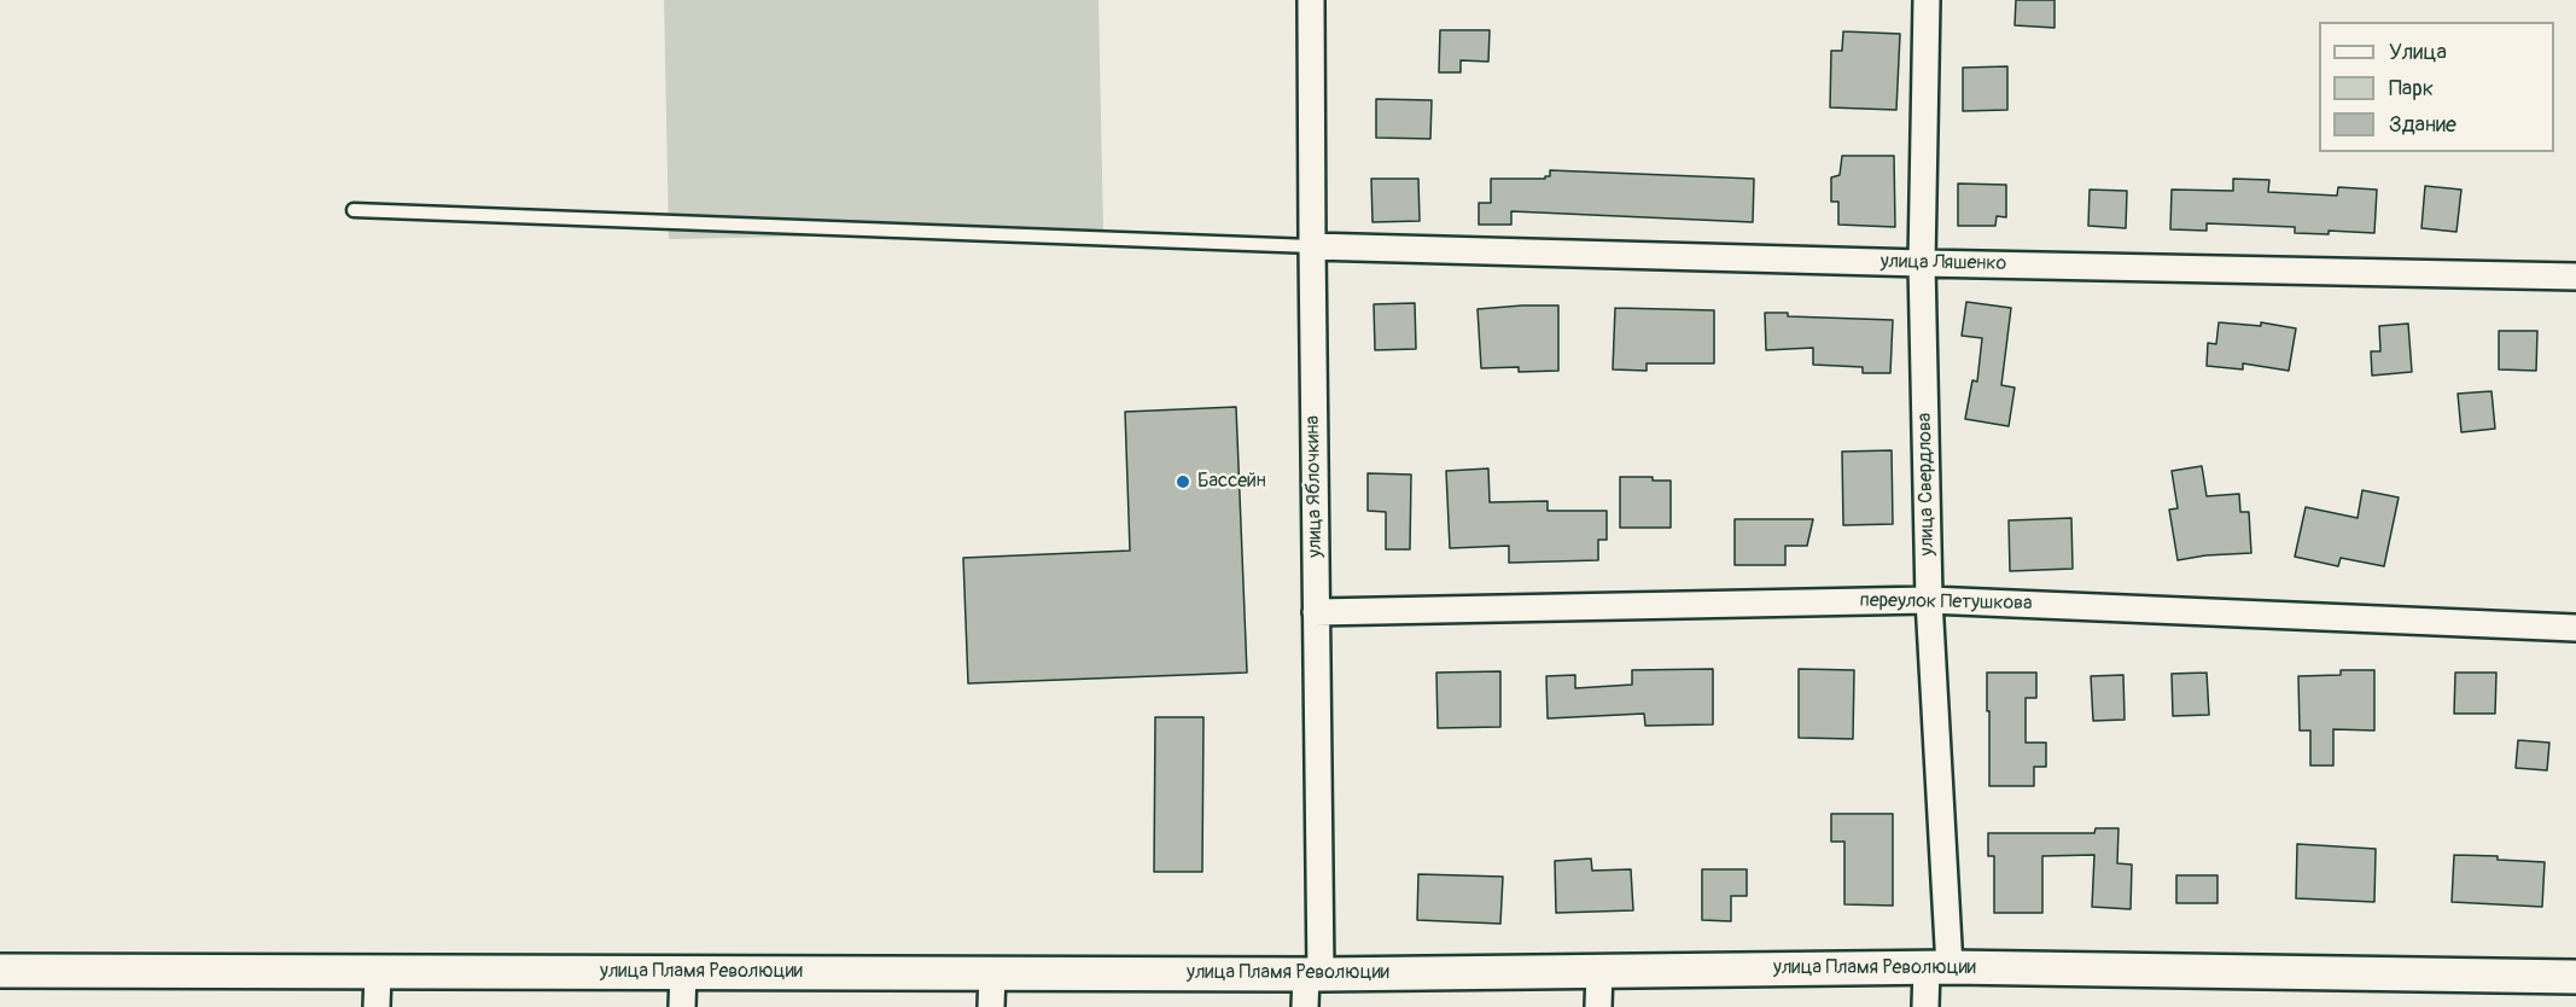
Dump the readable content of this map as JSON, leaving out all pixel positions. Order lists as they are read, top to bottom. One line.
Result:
{"streets":{"street":["улица Ляшенко","улица Свердлова","улица Яблочкина","переулок Петушкова","улица Пламя Революции"]},"crossings":[["улица Ляшенко","улица Свердлова"],["улица Ляшенко","улица Яблочкина"],["улица Свердлова","переулок Петушкова"],["улица Свердлова","улица Пламя Революции"],["улица Яблочкина","переулок Петушкова"],["улица Яблочкина","улица Пламя Революции"]],"places":["Бассейн"],"legend":["Улица","Парк","Здание"]}
